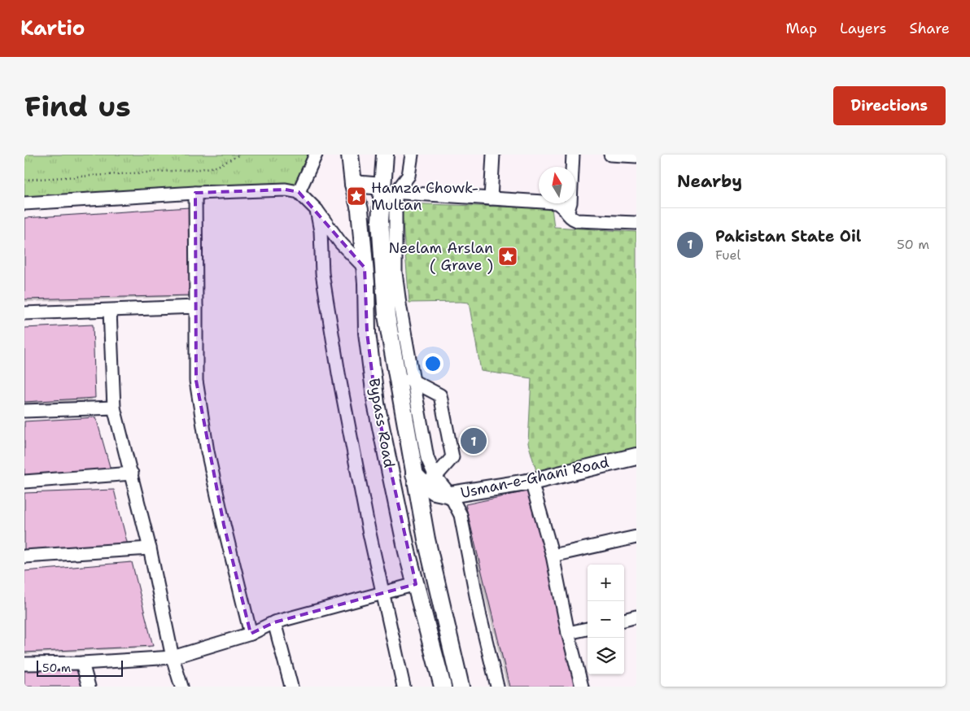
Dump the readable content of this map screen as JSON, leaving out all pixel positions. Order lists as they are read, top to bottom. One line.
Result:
{"streets":{"main road":["Bypass Road","Usman-e-Ghani Road"]},"places":{"place":["Hamza Chowk- Multan","Neelam Arslan ( Grave )"]},"scale_bar":"50 m","north":"top","page":{"header":"Kartio","nav":["Map","Layers","Share"],"buttons":"Directions","title":"Find us","heading":"Nearby","list":[{"mark":"1","name":"Pakistan State Oil","note":"Fuel","value":"50 m"}],"pins":"1","map_buttons":["+","−"],"scale":"50 m"}}
